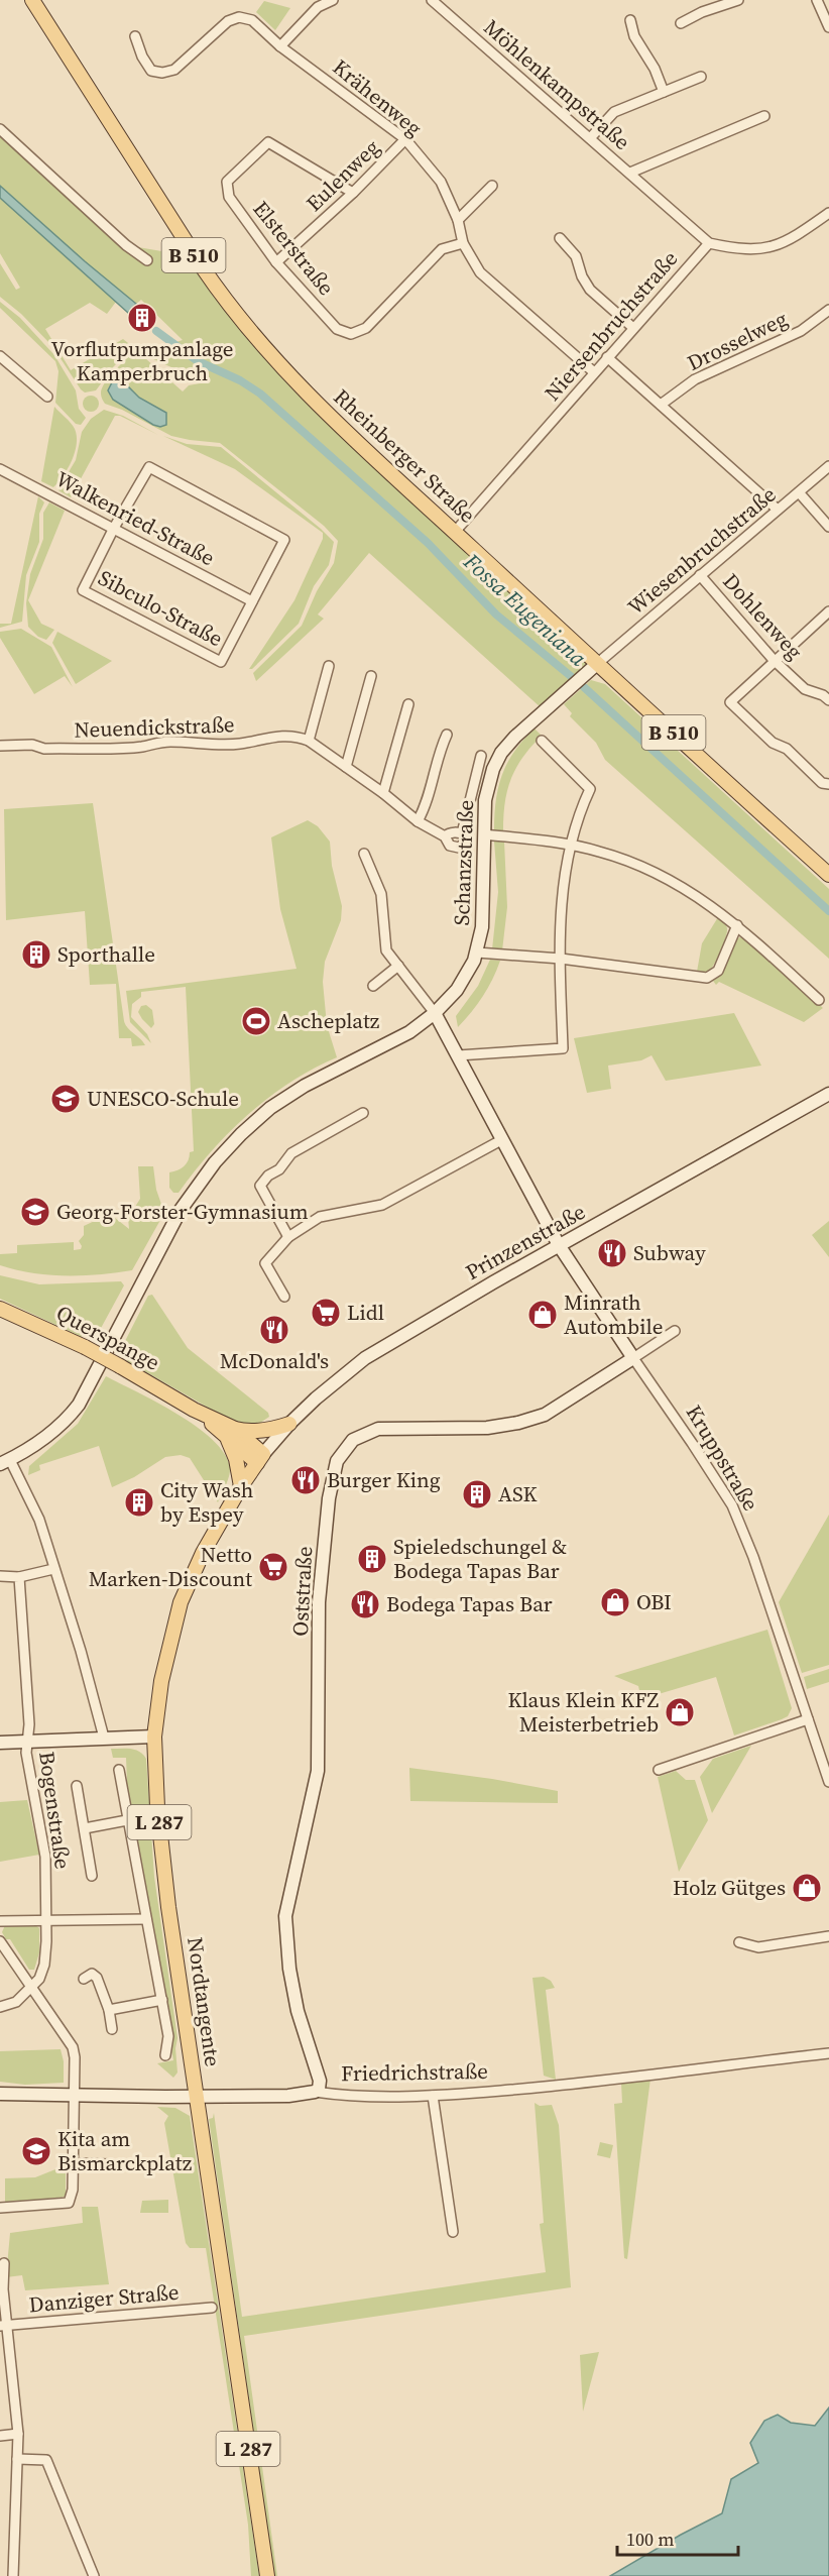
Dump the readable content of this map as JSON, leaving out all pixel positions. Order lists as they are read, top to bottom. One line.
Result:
{"streets":{"main road":["B 510","Rheinberger Straße","Querspange","L 287","Nordtangente"],"street":["Möhlenkampstraße","Krähenweg","Eulenweg","Elsterstraße","Niersenbruchstraße","Drosselweg","Walkenried-Straße","Wiesenbruchstraße","Sibculo-Straße","Dohlenweg","Neuendickstraße","Schanzstraße","Prinzenstraße","Kruppstraße","Oststraße","Bogenstraße","Friedrichstraße","Danziger Straße"]},"crossings":[["Möhlenkampstraße","Niersenbruchstraße"],["Krähenweg","Eulenweg"],["Krähenweg","Elsterstraße"],["Krähenweg","Niersenbruchstraße"],["Eulenweg","Elsterstraße"],["Niersenbruchstraße","Rheinberger Straße"],["Rheinberger Straße","Wiesenbruchstraße"],["Rheinberger Straße","Schanzstraße"],["Walkenried-Straße","Sibculo-Straße"],["Wiesenbruchstraße","Dohlenweg"],["Wiesenbruchstraße","Schanzstraße"],["Prinzenstraße","Querspange"],["Prinzenstraße","Kruppstraße"],["Prinzenstraße","Nordtangente"],["Querspange","Nordtangente"],["Kruppstraße","Oststraße"],["Oststraße","Friedrichstraße"],["Nordtangente","Friedrichstraße"]],"water":["Fossa Eugeniana"],"places":{"building":["Vorflutpumpanlage Kamperbruch","Sporthalle","ASK","City Wash by Espey","Spieledschungel & Bodega Tapas Bar"],"sports":["Ascheplatz"],"school or university":["UNESCO-Schule","Georg-Forster-Gymnasium","Kita am Bismarckplatz"],"restaurant":["Subway","McDonald's","Burger King","Bodega Tapas Bar"],"supermarket":["Lidl","Netto Marken-Discount"],"shop":["Minrath Autombile","OBI","Klaus Klein KFZ Meisterbetrieb","Holz Gütges"]},"scale_bar":"100 m"}
